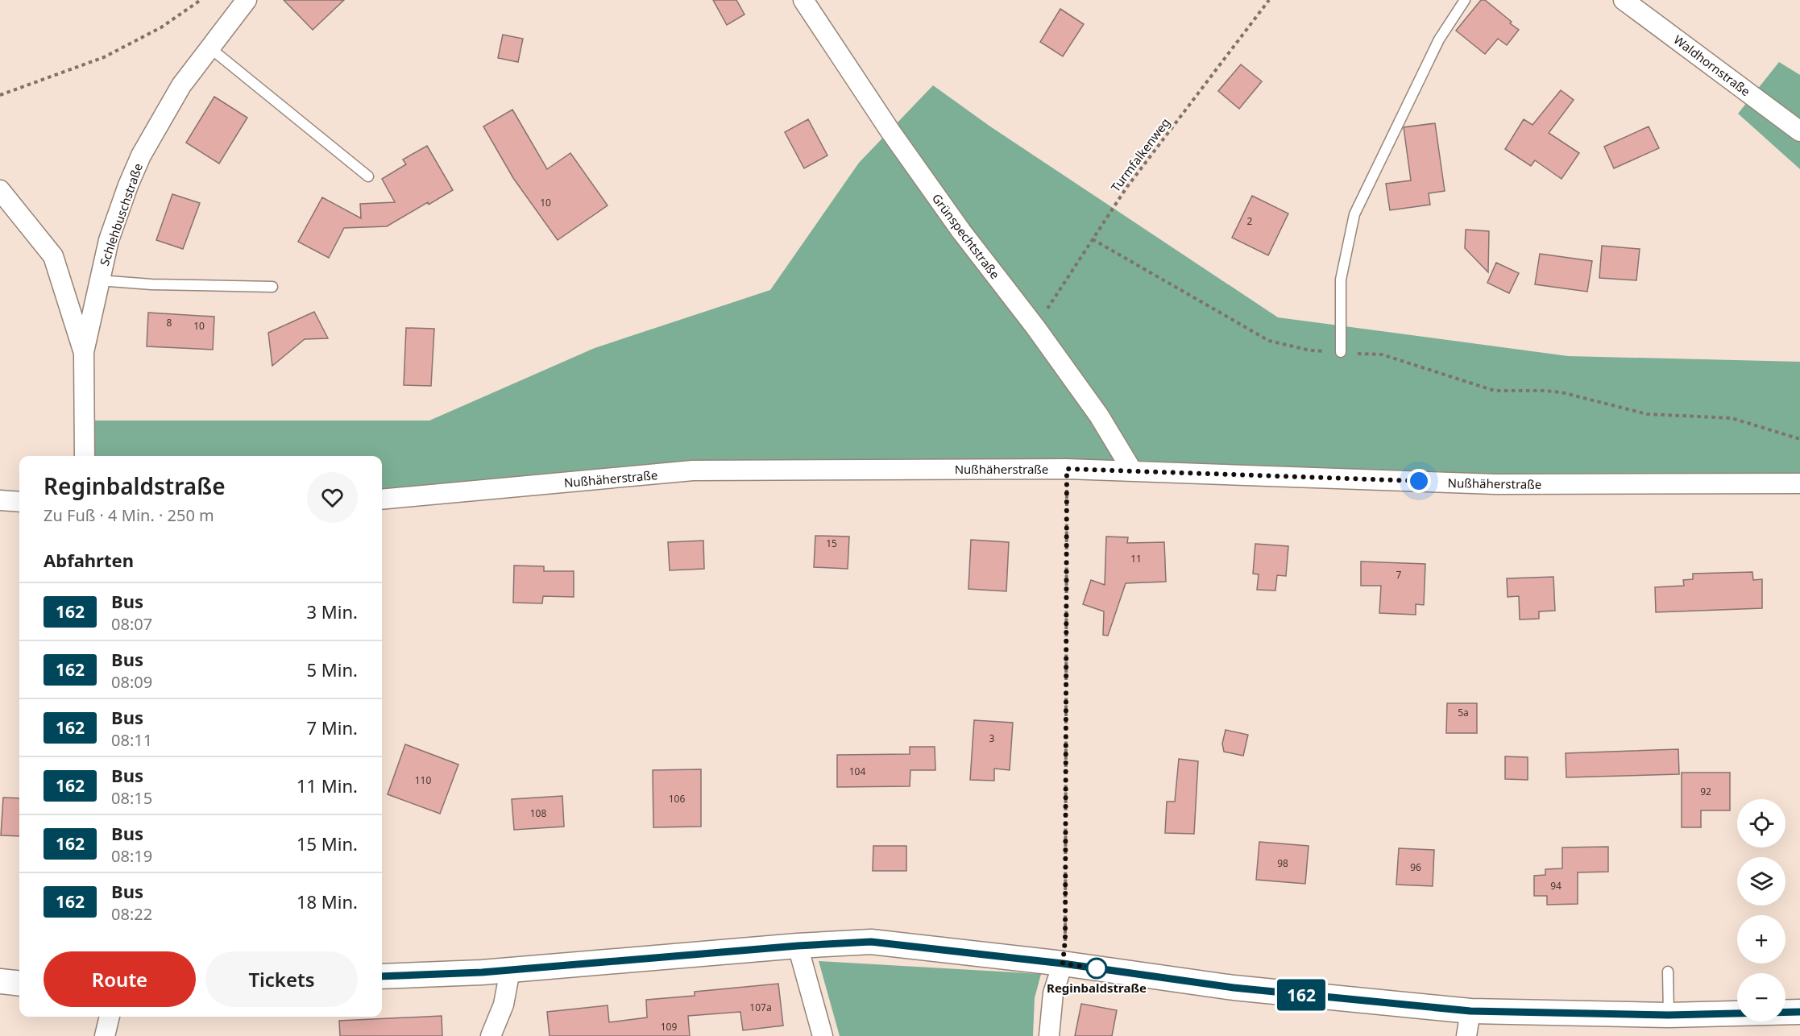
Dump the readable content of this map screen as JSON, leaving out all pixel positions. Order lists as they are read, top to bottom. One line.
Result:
{"streets":{"street":["Waldhornstraße","Schlehbuschstraße","Grünspechtstraße","Nußhäherstraße"],"path":["Turmfalkenweg"]},"crossings":[["Turmfalkenweg","Grünspechtstraße"],["Grünspechtstraße","Nußhäherstraße"]],"places":["Reginbaldstraße"],"lines":["bus line 162"],"house_numbers":["10","2","8","10","15","11","7","5a","3","104","110","92","106","108","98","96","94","107a","109"],"page":{"on_map":"162","heading":[["Reginbaldstraße","Zu Fuß · 4 Min. · 250 m"],"Abfahrten"],"list":[{"mark":"162","name":"Bus","note":"08:07","value":"3 Min."},{"mark":"162","name":"Bus","note":"08:09","value":"5 Min."},{"mark":"162","name":"Bus","note":"08:11","value":"7 Min."},{"mark":"162","name":"Bus","note":"08:15","value":"11 Min."},{"mark":"162","name":"Bus","note":"08:19","value":"15 Min."},{"mark":"162","name":"Bus","note":"08:22","value":"18 Min."}],"map_buttons":["+","−"],"buttons":["Route","Tickets"]}}
